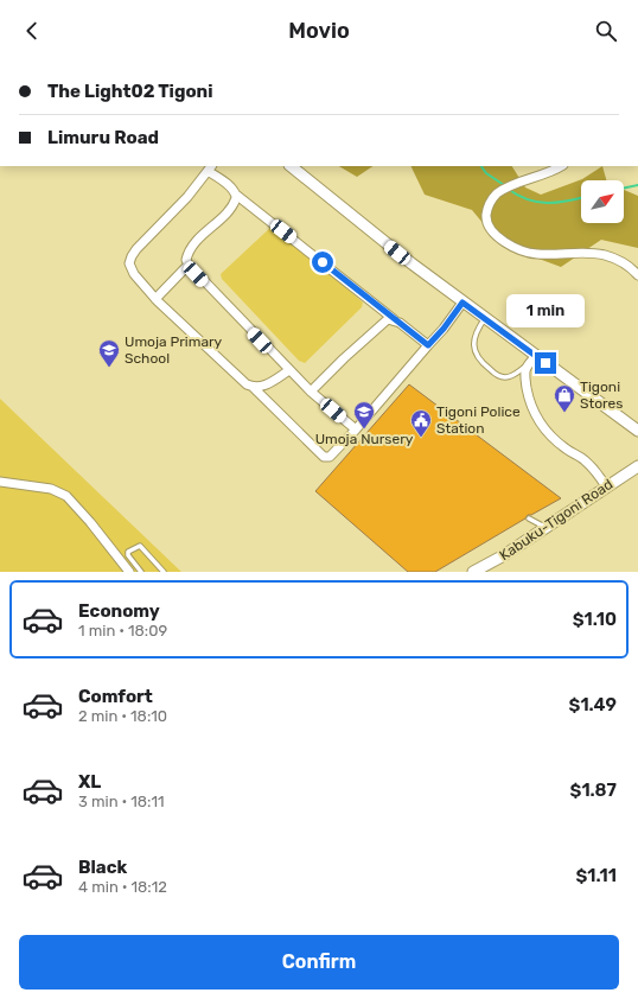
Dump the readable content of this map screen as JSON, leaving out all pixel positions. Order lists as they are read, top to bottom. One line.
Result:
{"streets":{"main road":["Kabuku-Tigoni Road"]},"places":{"school or university":["Umoja Primary School","Umoja Nursery"],"shop":["Tigoni Stores"],"public building":["Tigoni Police Station"]},"north":"top right","page":{"header":"Movio","banner":["The Light02 Tigoni","Limuru Road"],"bubble":"1 min","list":[{"name":"Economy","note":"1 min · 18:09","value":"$1.10"},{"name":"Comfort","note":"2 min · 18:10","value":"$1.49"},{"name":"XL","note":"3 min · 18:11","value":"$1.87"},{"name":"Black","note":"4 min · 18:12","value":"$1.11"}],"buttons":"Confirm"}}
